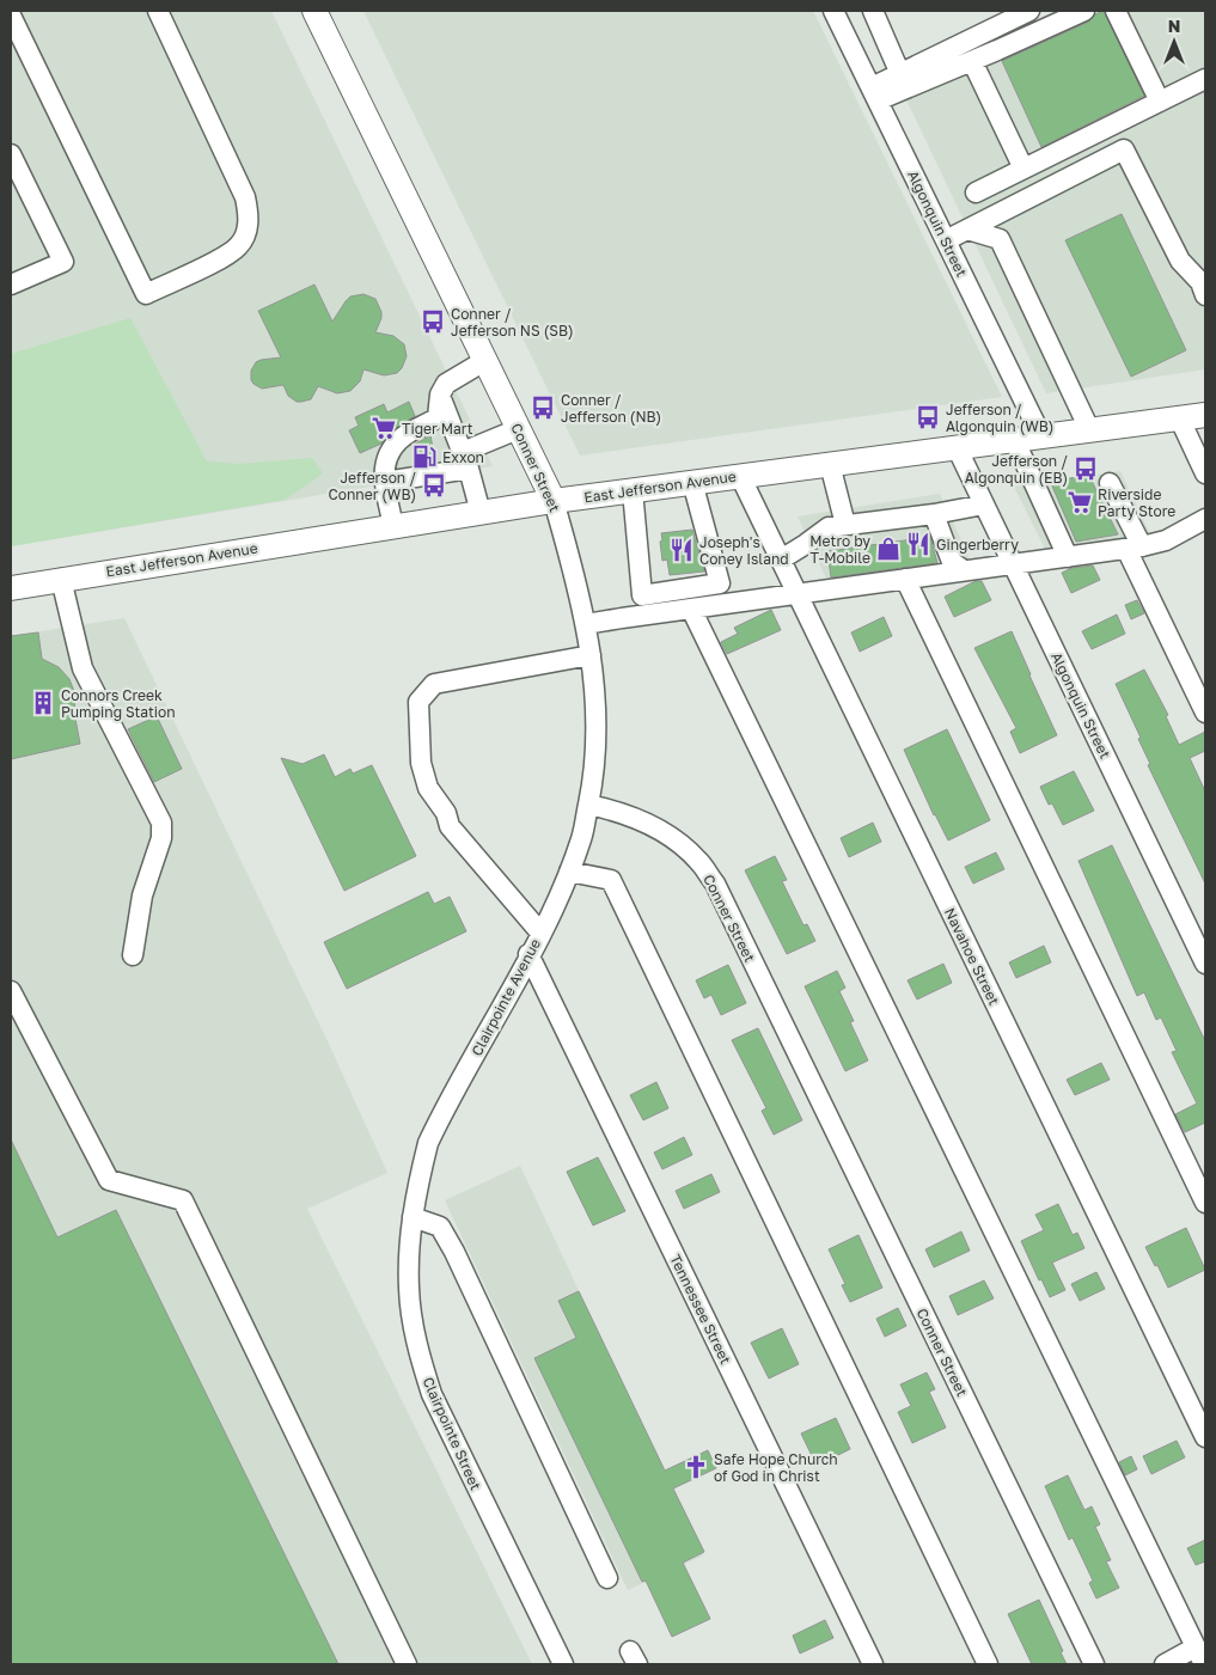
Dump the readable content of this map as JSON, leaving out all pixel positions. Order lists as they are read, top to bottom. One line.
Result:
{"streets":{"main road":["Conner Street","East Jefferson Avenue"],"street":["Algonquin Street","Navahoe Street","Clairpointe Avenue","Tennessee Street","Clairpointe Street"]},"crossings":[["Algonquin Street","East Jefferson Avenue"],["Conner Street","East Jefferson Avenue"],["Conner Street","Clairpointe Avenue"],["East Jefferson Avenue","Navahoe Street"],["Clairpointe Avenue","Tennessee Street"],["Clairpointe Avenue","Clairpointe Street"]],"places":{"bus stop":["Conner / Jefferson NS (SB)","Conner / Jefferson (NB)","Jefferson / Algonquin (WB)","Jefferson / Algonquin (EB)","Jefferson / Conner (WB)"],"supermarket":["Tiger Mart","Riverside Party Store"],"fuel station":["Exxon"],"restaurant":["Gingerberry","Joseph's Coney Island"],"shop":["Metro by T-Mobile"],"building":["Connors Creek Pumping Station"],"church":["Safe Hope Church of God in Christ"]},"north":"top"}
